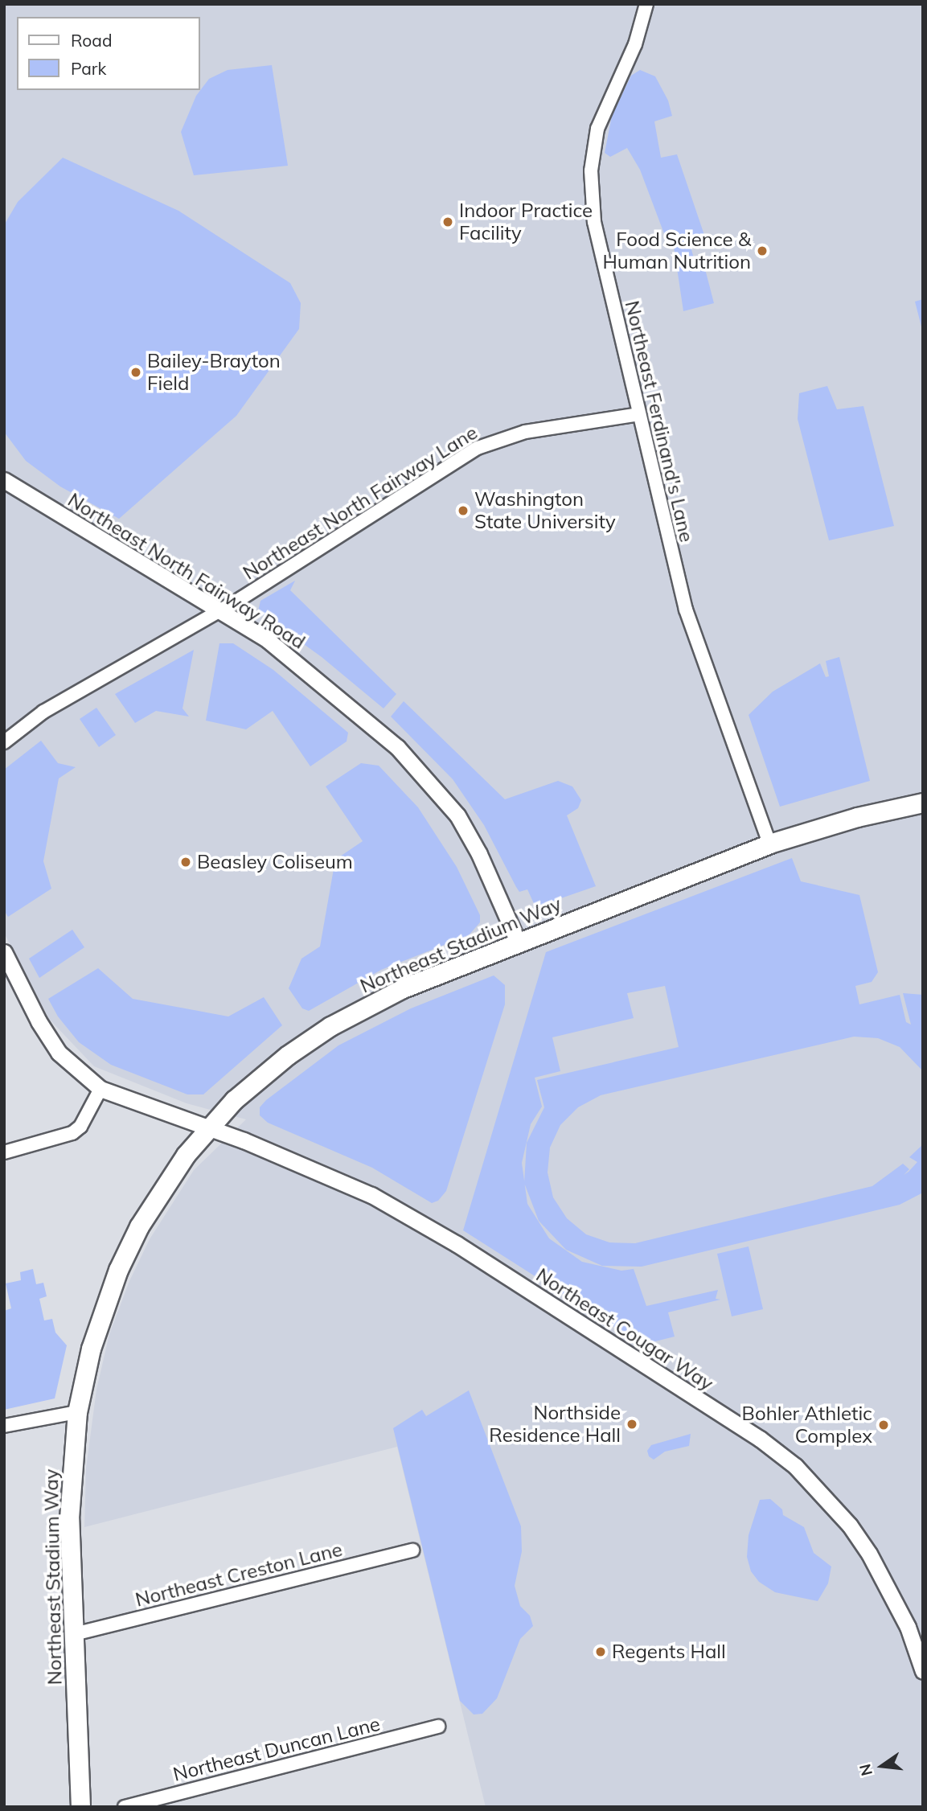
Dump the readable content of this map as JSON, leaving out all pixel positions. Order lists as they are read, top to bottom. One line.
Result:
{"streets":{"main road":["Northeast Stadium Way"],"street":["Northeast Ferdinand's Lane","Northeast North Fairway Lane","Northeast North Fairway Road","Northeast Cougar Way","Northeast Creston Lane","Northeast Duncan Lane"]},"crossings":[["Northeast Ferdinand's Lane","Northeast North Fairway Lane"],["Northeast Ferdinand's Lane","Northeast Stadium Way"],["Northeast North Fairway Lane","Northeast North Fairway Road"],["Northeast North Fairway Road","Northeast Stadium Way"],["Northeast Stadium Way","Northeast Cougar Way"],["Northeast Stadium Way","Northeast Creston Lane"]],"places":["Indoor Practice Facility","Food Science & Human Nutrition","Bailey-Brayton Field","Washington State University","Beasley Coliseum","Northside Residence Hall","Bohler Athletic Complex","Regents Hall"],"legend":["Road","Park"],"north":"left"}
